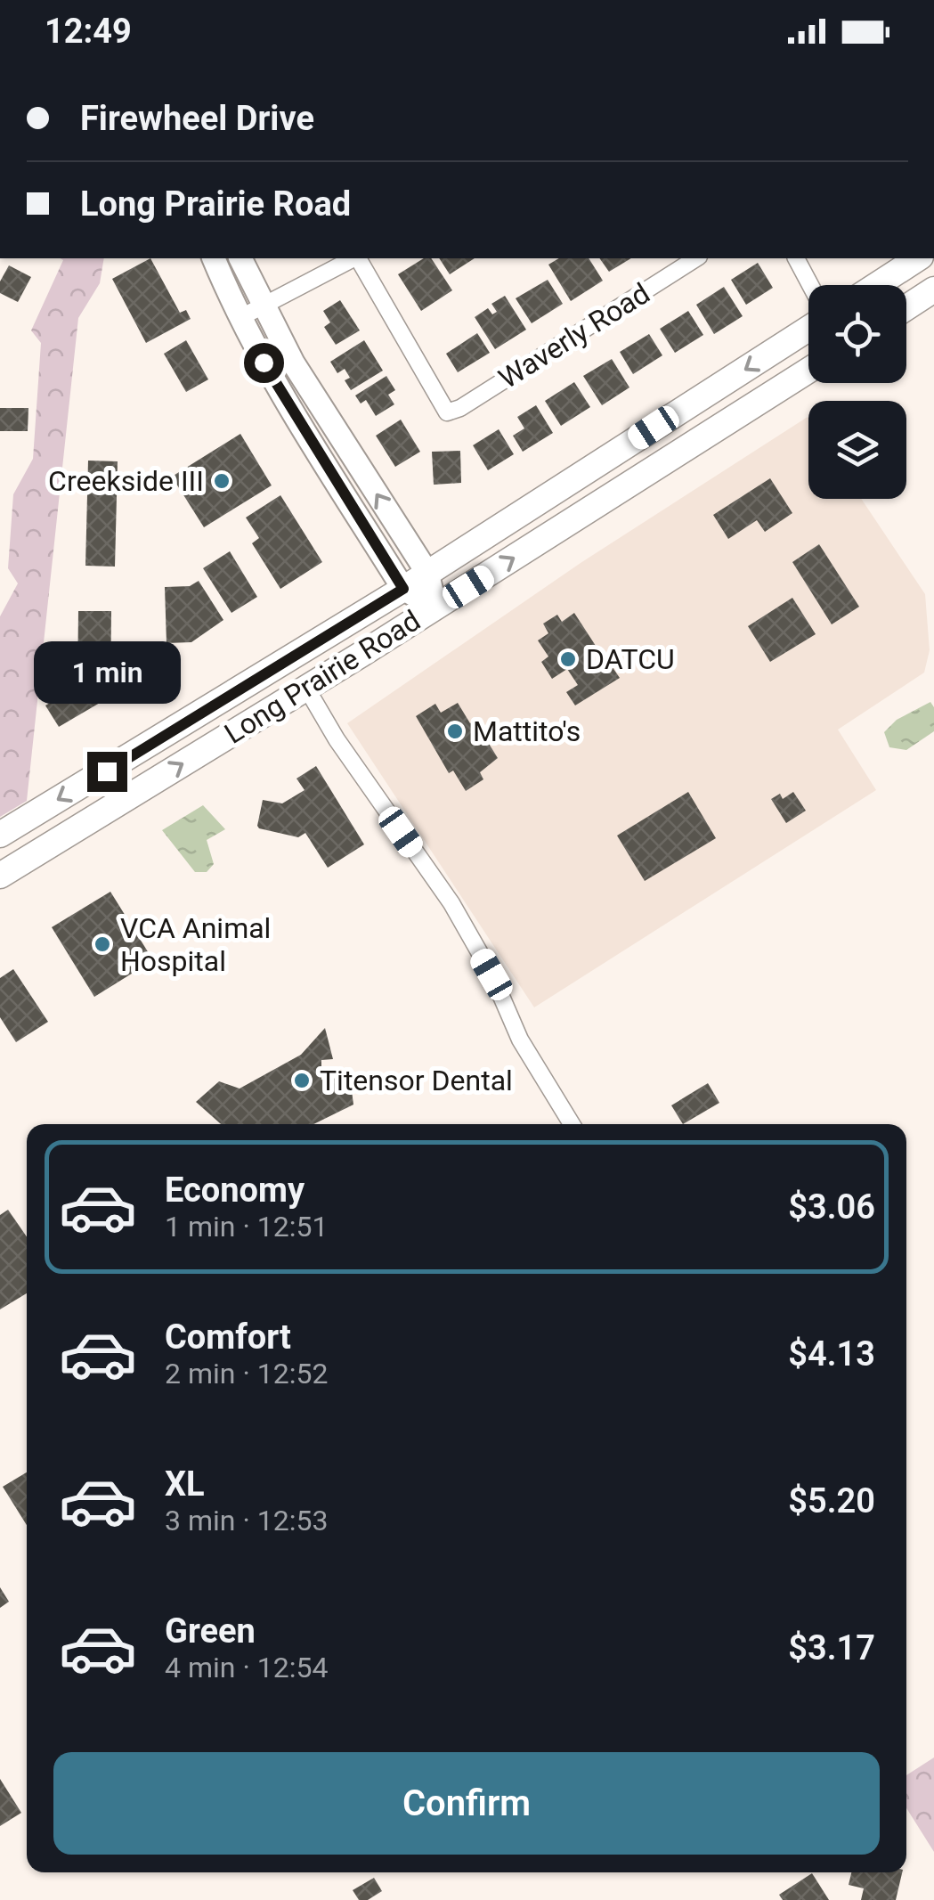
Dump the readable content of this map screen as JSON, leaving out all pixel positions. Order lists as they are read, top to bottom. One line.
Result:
{"streets":{"main road":["Long Prairie Road"],"street":["Waverly Road"]},"places":["Creekside III","DATCU","Mattito's","VCA Animal Hospital","Titensor Dental"],"page":{"status":"12:49","banner":["Firewheel Drive","Long Prairie Road"],"bubble":"1 min","list":[{"name":"Economy","note":"1 min · 12:51","value":"$3.06"},{"name":"Comfort","note":"2 min · 12:52","value":"$4.13"},{"name":"XL","note":"3 min · 12:53","value":"$5.20"},{"name":"Green","note":"4 min · 12:54","value":"$3.17"}],"buttons":"Confirm"}}
